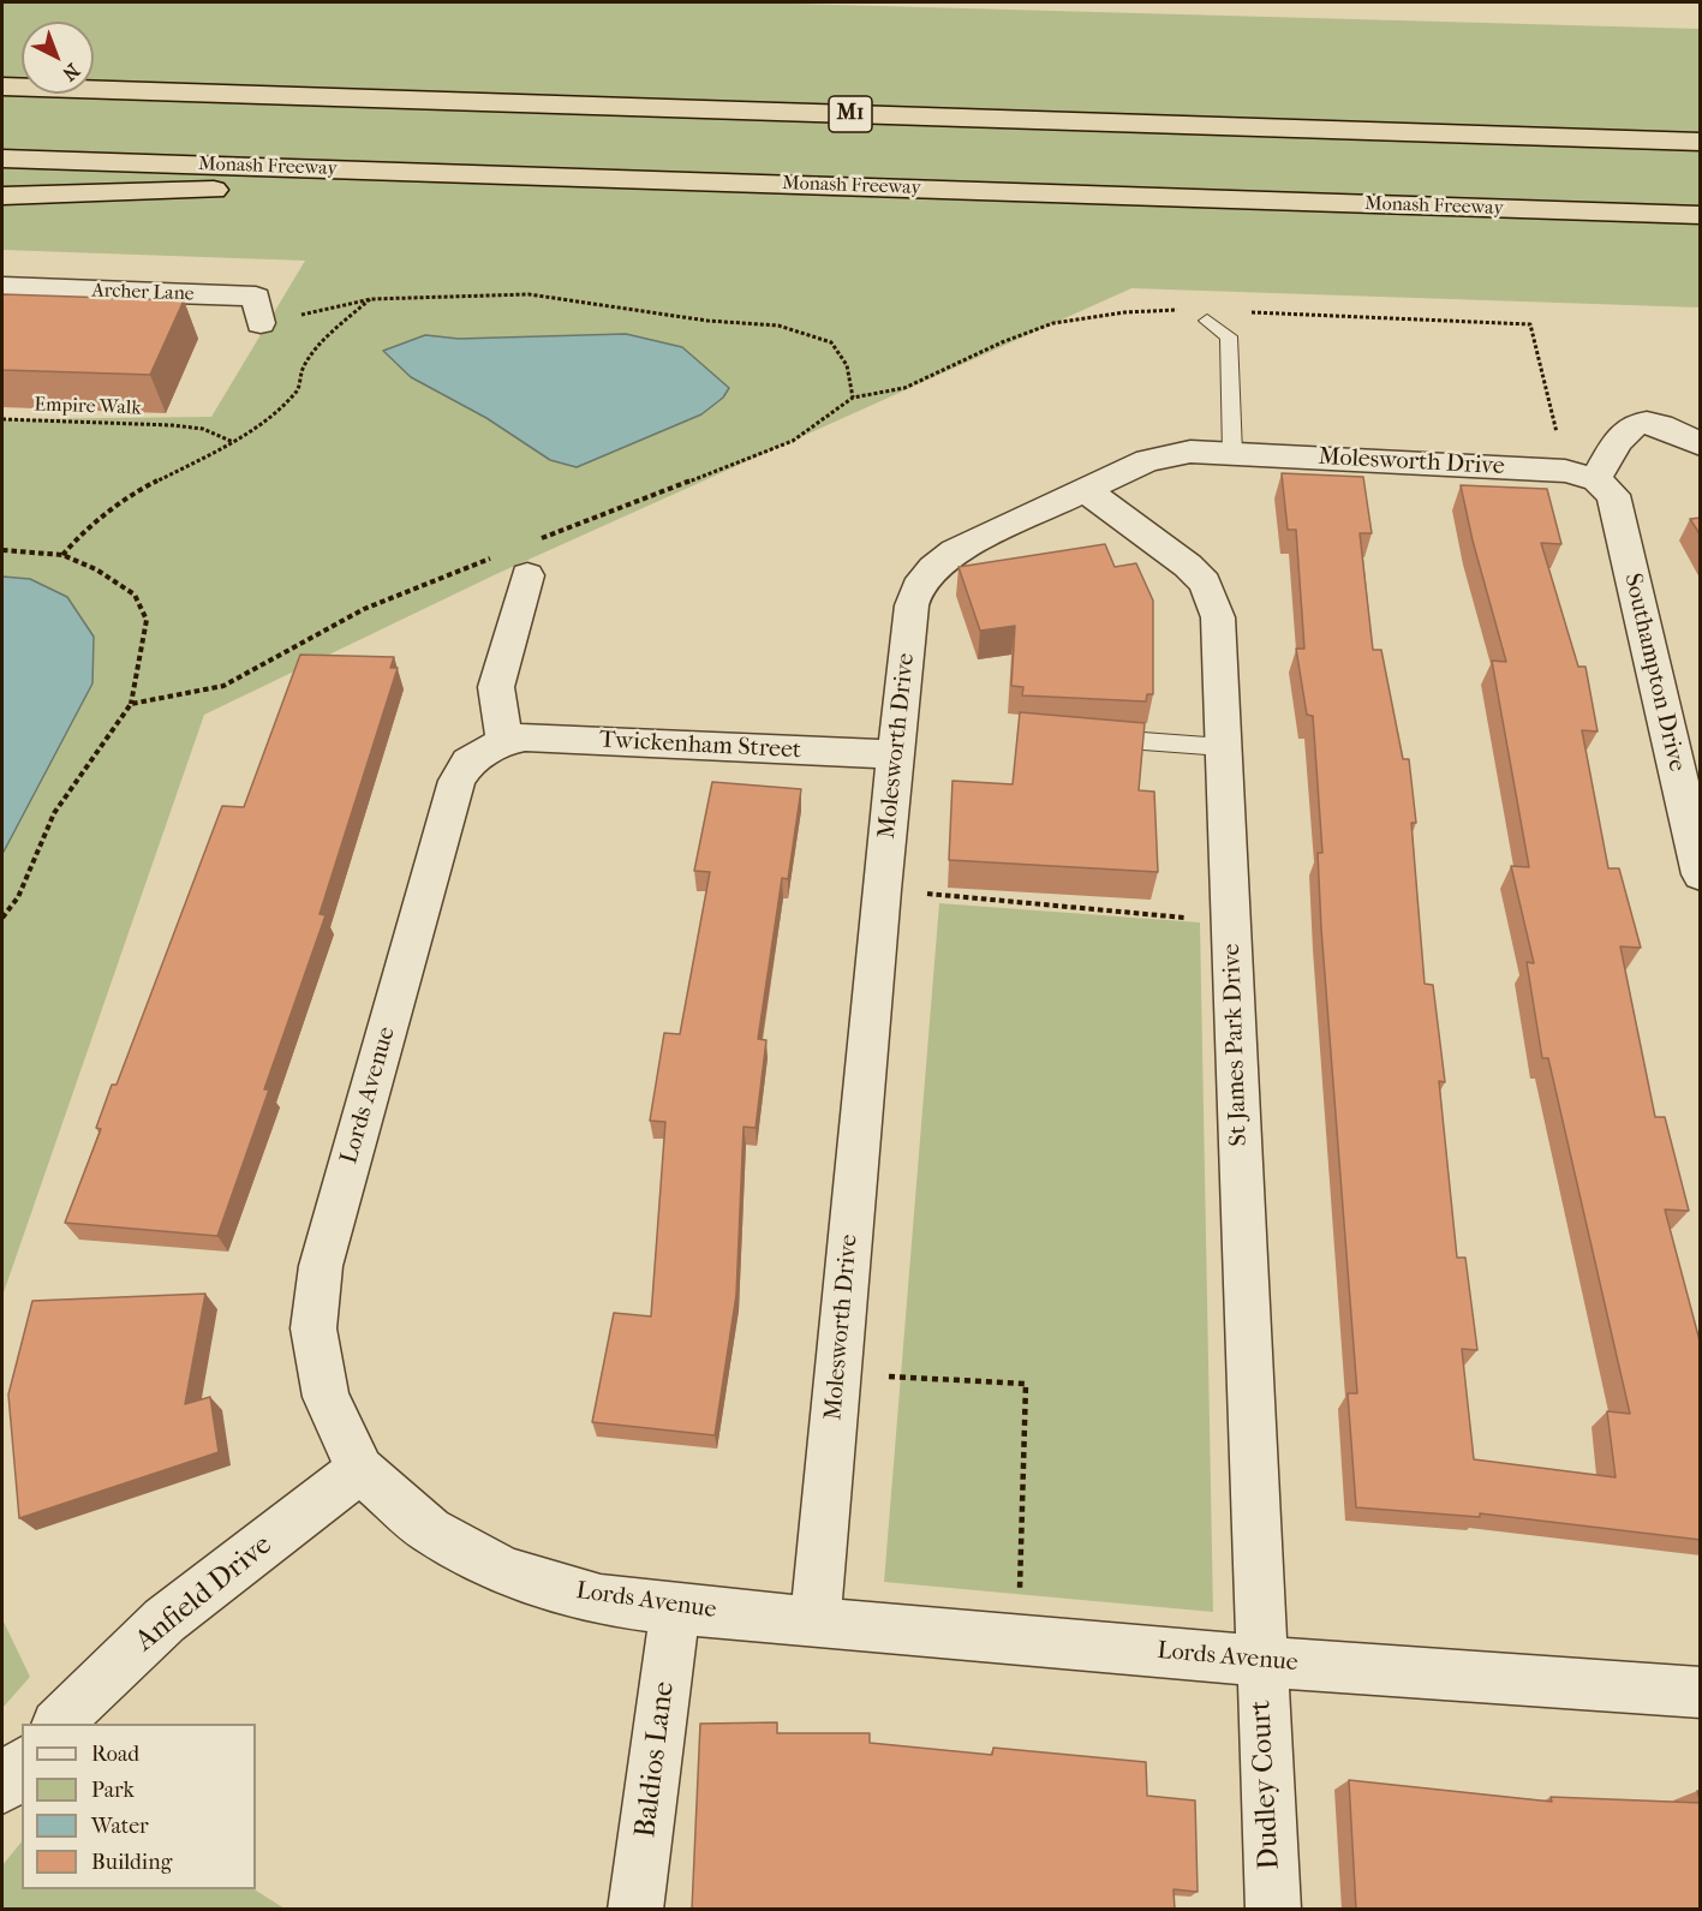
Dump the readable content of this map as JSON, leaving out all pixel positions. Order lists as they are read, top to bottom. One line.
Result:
{"streets":{"highway":["M1","Monash Freeway"],"street":["Archer Lane","Molesworth Drive","Southampton Drive","Twickenham Street","St James Park Drive","Lords Avenue","Anfield Drive","Baldios Lane","Dudley Court"],"path":["Empire Walk"]},"crossings":[["Molesworth Drive","Southampton Drive"],["Molesworth Drive","Twickenham Street"],["Molesworth Drive","St James Park Drive"],["Molesworth Drive","Lords Avenue"],["Twickenham Street","Lords Avenue"],["St James Park Drive","Lords Avenue"],["St James Park Drive","Dudley Court"],["Lords Avenue","Anfield Drive"],["Lords Avenue","Baldios Lane"],["Lords Avenue","Dudley Court"]],"legend":["Road","Park","Water","Building"],"north":"bottom right"}
